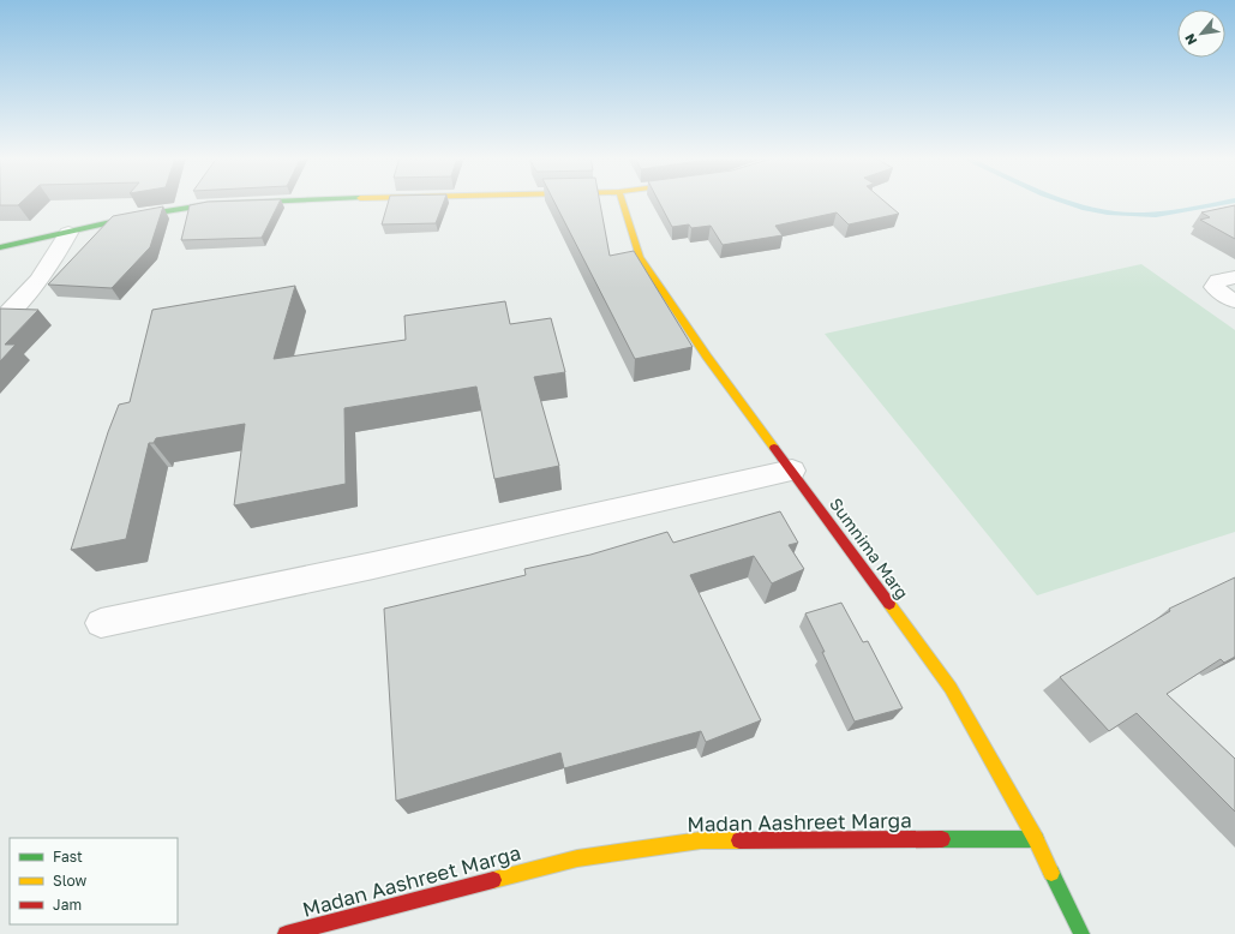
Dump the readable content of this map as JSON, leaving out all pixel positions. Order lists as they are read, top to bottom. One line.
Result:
{"streets":{"street":["Sumnima Marg","Madan Aashreet Marga"]},"crossings":[["Sumnima Marg","Madan Aashreet Marga"]],"legend":["Fast","Slow","Jam"],"north":"bottom left"}
